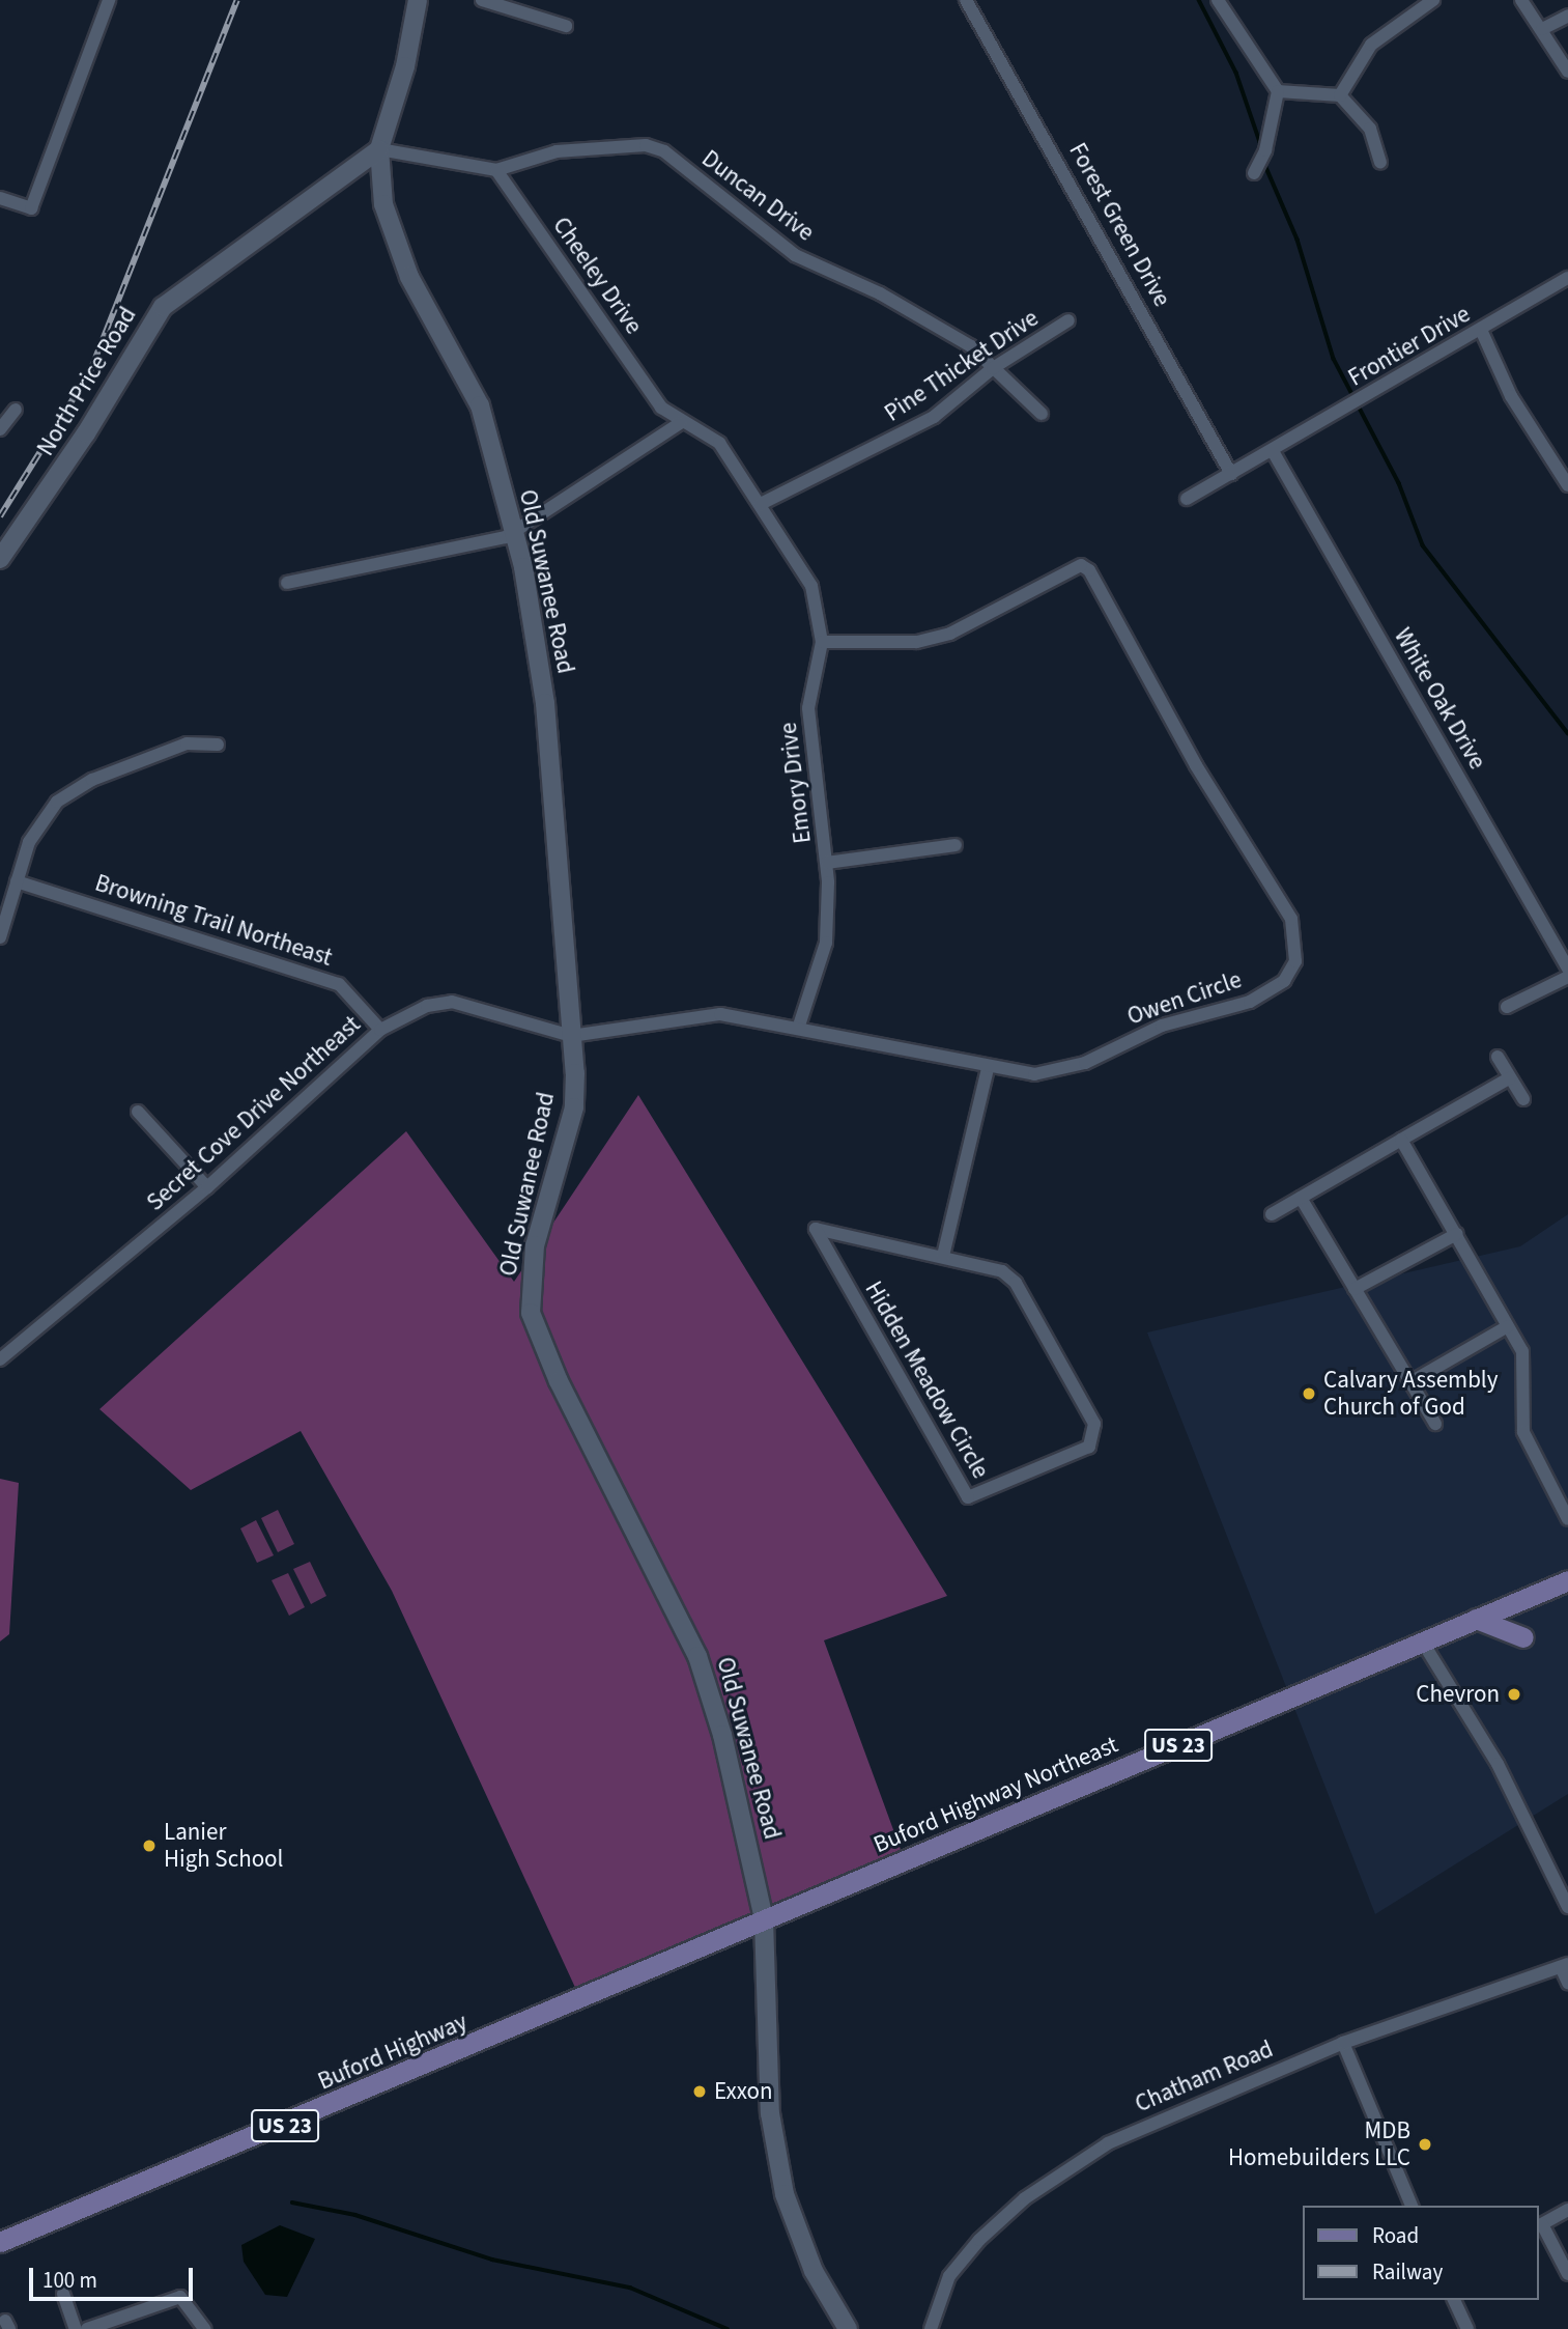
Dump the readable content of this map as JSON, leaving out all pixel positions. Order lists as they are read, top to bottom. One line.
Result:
{"streets":{"main road":["US 23","Buford Highway Northeast","Buford Highway"],"street":["Duncan Drive","Forest Green Drive","Cheeley Drive","Frontier Drive","Pine Thicket Drive","North Price Road","Old Suwanee Road","White Oak Drive","Emory Drive","Browning Trail Northeast","Owen Circle","Secret Cove Drive Northeast","Hidden Meadow Circle","Chatham Road"]},"crossings":[["Duncan Drive","Cheeley Drive"],["Duncan Drive","Pine Thicket Drive"],["Forest Green Drive","Frontier Drive"],["Cheeley Drive","Emory Drive"],["Frontier Drive","White Oak Drive"],["Pine Thicket Drive","Emory Drive"],["North Price Road","Old Suwanee Road"],["Old Suwanee Road","Owen Circle"],["Old Suwanee Road","Secret Cove Drive Northeast"],["Old Suwanee Road","Buford Highway Northeast"],["Old Suwanee Road","Buford Highway"],["Emory Drive","Owen Circle"],["Browning Trail Northeast","Secret Cove Drive Northeast"],["Owen Circle","Secret Cove Drive Northeast"],["Buford Highway Northeast","Buford Highway"]],"places":["Calvary Assembly Church of God","Chevron","Lanier High School","Exxon","MDB Homebuilders LLC"],"legend":["Road","Railway"],"scale_bar":"100 m"}
